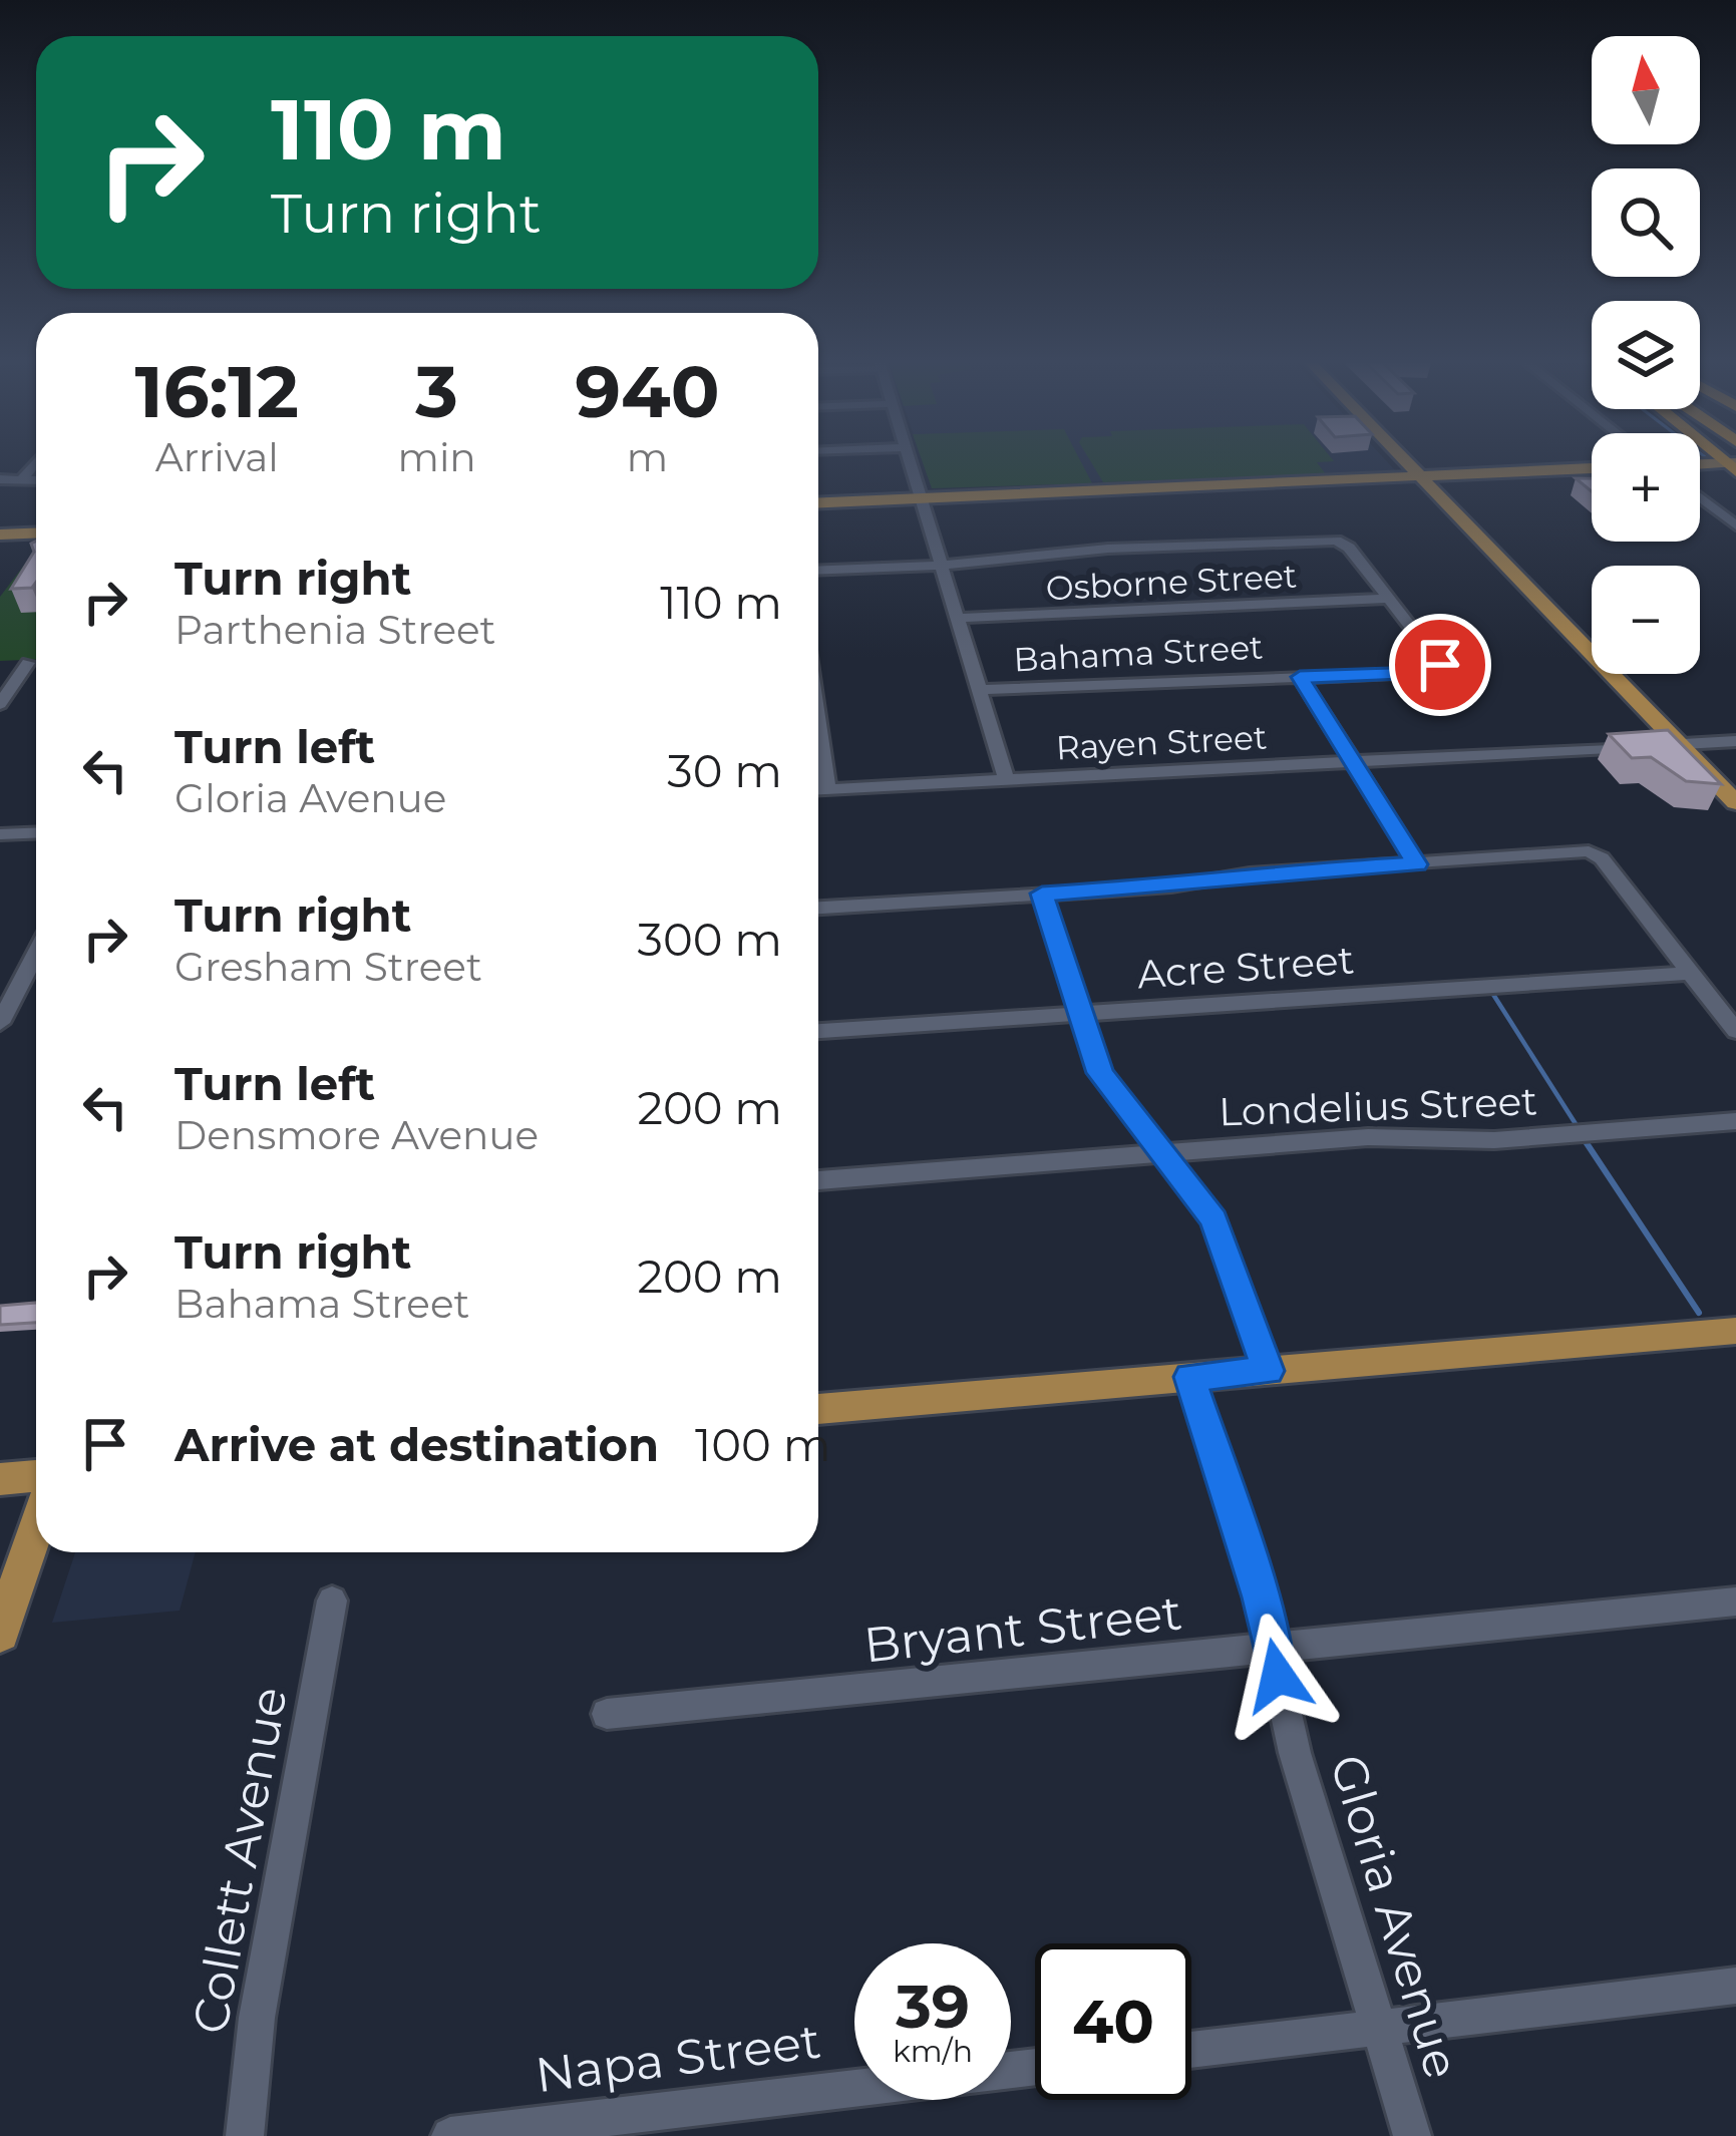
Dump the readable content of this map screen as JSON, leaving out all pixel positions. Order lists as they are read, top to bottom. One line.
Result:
{"streets":{"street":["Osborne Street","Bahama Street","Rayen Street","Acre Street","Londelius Street","Bryant Street","Collett Avenue","Gloria Avenue","Napa Street"]},"crossings":[["Osborne Street","Bahama Street"],["Bryant Street","Gloria Avenue"]],"north":"top","page":{"map_buttons":["+","−"],"turn":["110 m","Turn right"],"eta":["16:12","Arrival","3","min","940","m"],"list":[{"name":"Turn right","note":"Parthenia Street","value":"110 m"},{"name":"Turn left","note":"Gloria Avenue","value":"30 m"},{"name":"Turn right","note":"Gresham Street","value":"300 m"},{"name":"Turn left","note":"Densmore Avenue","value":"200 m"},{"name":"Turn right","note":"Bahama Street","value":"200 m"},{"name":"Arrive at destination","value":"100 m"}],"speed":"39 km/h","limit":"40"}}
